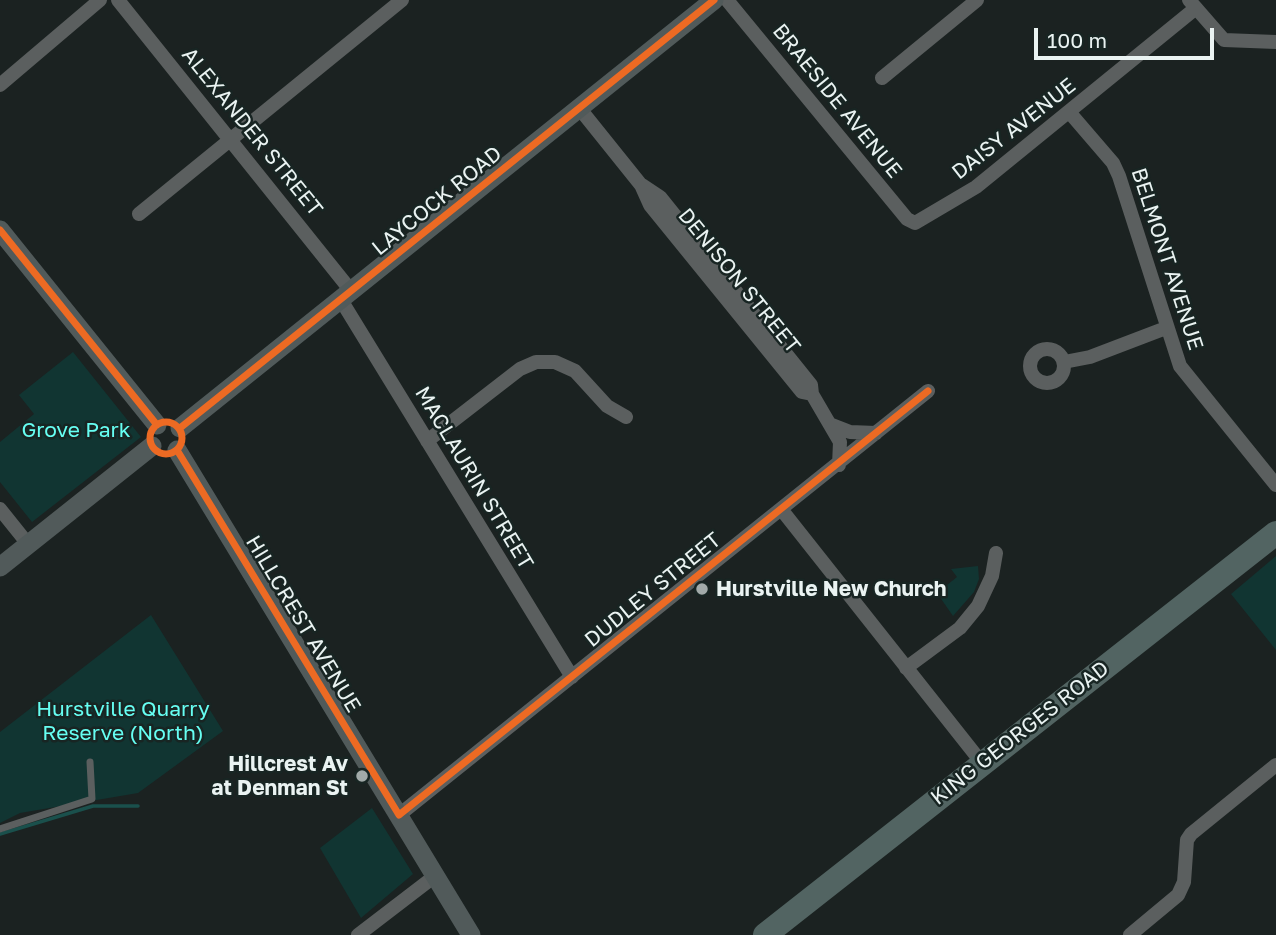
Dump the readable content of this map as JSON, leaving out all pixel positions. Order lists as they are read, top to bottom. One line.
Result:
{"streets":{"highway":["KING GEORGES ROAD"],"main road":["LAYCOCK ROAD","HILLCREST AVENUE"],"street":["BRAESIDE AVENUE","DAISY AVENUE","ALEXANDER STREET","BELMONT AVENUE","DENISON STREET","MACLAURIN STREET","DUDLEY STREET"]},"crossings":[["BRAESIDE AVENUE","DAISY AVENUE"],["DAISY AVENUE","BELMONT AVENUE"],["ALEXANDER STREET","LAYCOCK ROAD"],["ALEXANDER STREET","MACLAURIN STREET"],["LAYCOCK ROAD","DENISON STREET"],["LAYCOCK ROAD","MACLAURIN STREET"],["LAYCOCK ROAD","HILLCREST AVENUE"],["DENISON STREET","DUDLEY STREET"],["MACLAURIN STREET","DUDLEY STREET"],["DUDLEY STREET","HILLCREST AVENUE"]],"parks":["Grove Park","Hurstville Quarry Reserve (North)"],"places":["Hurstville New Church","Hillcrest Av at Denman St"],"scale_bar":"100 m"}
